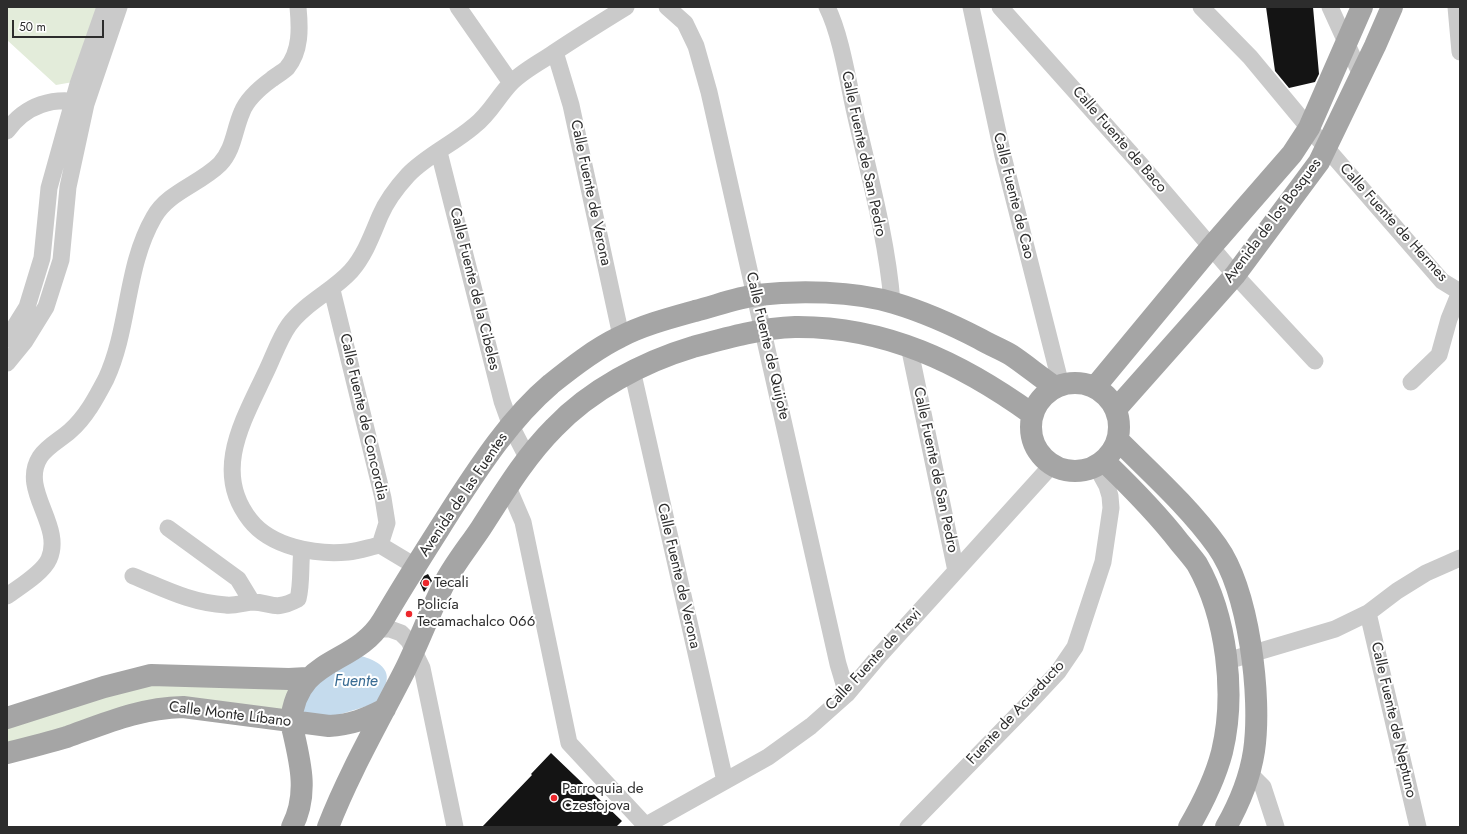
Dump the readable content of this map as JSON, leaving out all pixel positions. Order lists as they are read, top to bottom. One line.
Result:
{"streets":{"main road":["Avenida de los Bosques","Avenida de las Fuentes","Calle Monte Líbano"],"street":["Calle Fuente de Baco","Calle Fuente de San Pedro","Calle Fuente de Verona","Calle Fuente de Cao","Calle Fuente de Hermes","Calle Fuente de la Cibeles","Calle Fuente de Quijote","Calle Fuente de Concordia","Calle Fuente de Trevi","Fuente de Acueducto","Calle Fuente de Neptuno"]},"crossings":[["Calle Fuente de Baco","Avenida de los Bosques"],["Calle Fuente de San Pedro","Avenida de las Fuentes"],["Calle Fuente de San Pedro","Calle Fuente de Trevi"],["Calle Fuente de Verona","Avenida de las Fuentes"],["Calle Fuente de Verona","Calle Fuente de Trevi"],["Calle Fuente de Cao","Avenida de los Bosques"],["Calle Fuente de Cao","Avenida de las Fuentes"],["Calle Fuente de Cao","Calle Fuente de Trevi"],["Calle Fuente de Cao","Fuente de Acueducto"],["Avenida de los Bosques","Calle Fuente de Hermes"],["Avenida de los Bosques","Avenida de las Fuentes"],["Avenida de los Bosques","Calle Fuente de Trevi"],["Avenida de los Bosques","Fuente de Acueducto"],["Calle Fuente de la Cibeles","Avenida de las Fuentes"],["Calle Fuente de Quijote","Avenida de las Fuentes"],["Calle Fuente de Quijote","Calle Fuente de Trevi"],["Avenida de las Fuentes","Calle Fuente de Trevi"],["Avenida de las Fuentes","Fuente de Acueducto"],["Calle Fuente de Trevi","Fuente de Acueducto"]],"water":["Fuente"],"places":["Tecali","Policía Tecamachalco 066","Parroquia de Czestojova"],"scale_bar":"50 m"}
